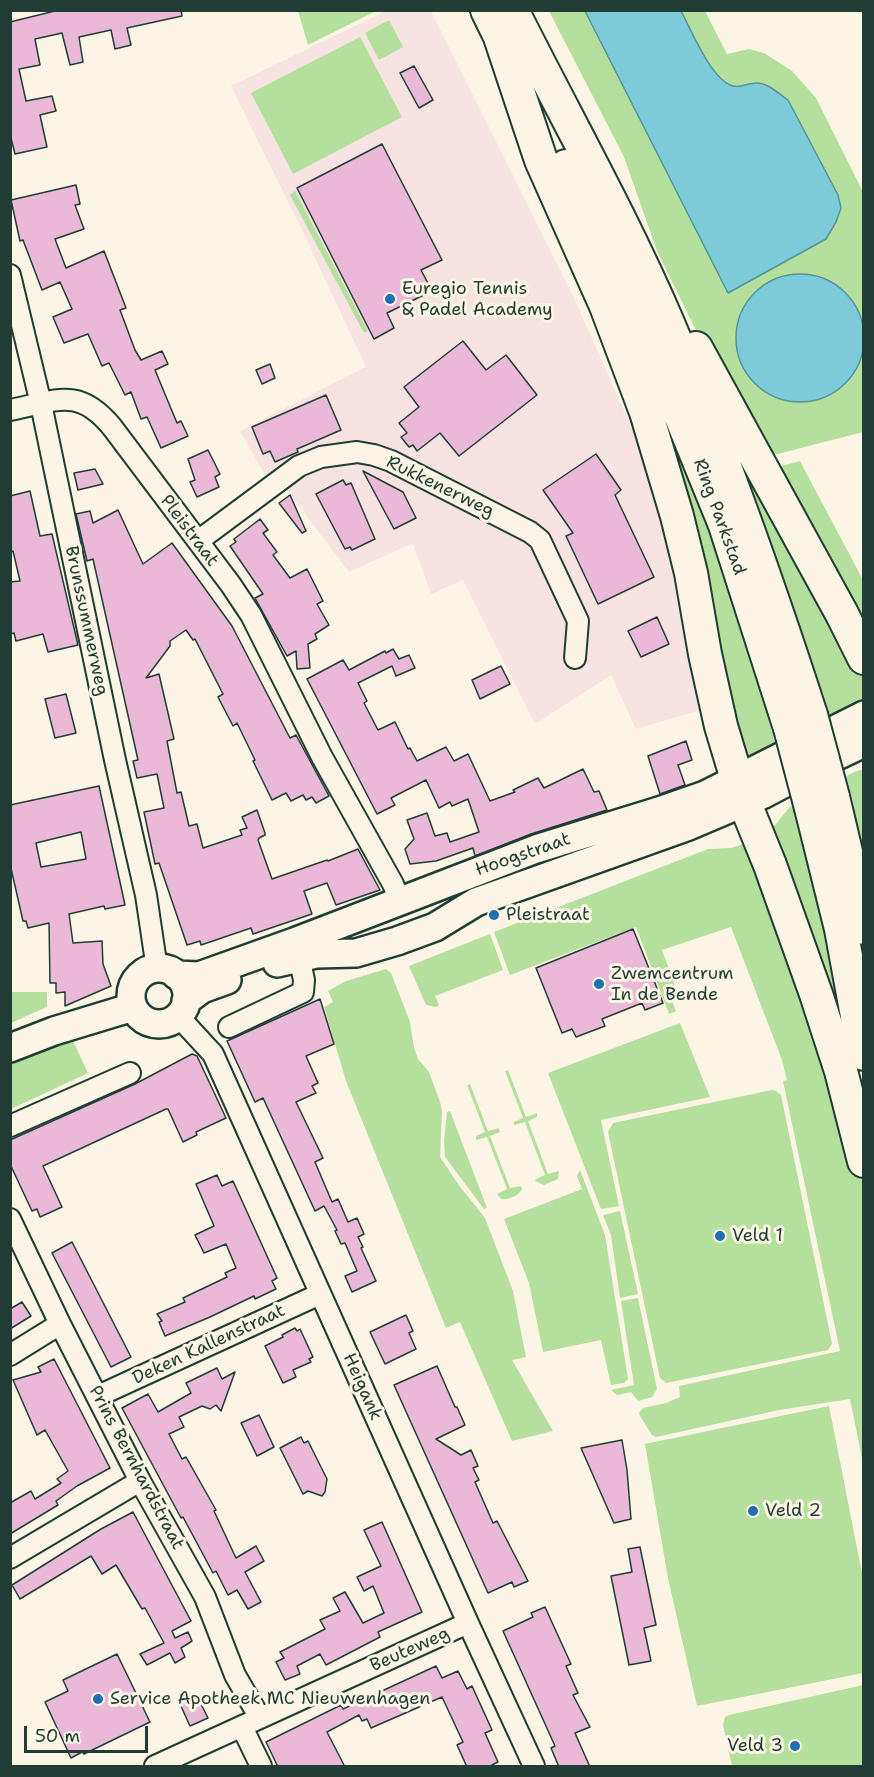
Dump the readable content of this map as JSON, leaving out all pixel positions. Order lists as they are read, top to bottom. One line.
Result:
{"streets":{"highway":["Ring Parkstad"],"main road":["Hoogstraat"],"street":["Rukkenerweg","Pleistraat","Brunssummerweg","Deken Kallenstraat","Heigank","Prins Bernhardstraat","Beuteweg"]},"crossings":[["Rukkenerweg","Pleistraat"],["Pleistraat","Brunssummerweg"],["Pleistraat","Hoogstraat"],["Brunssummerweg","Hoogstraat"],["Brunssummerweg","Heigank"],["Hoogstraat","Heigank"],["Deken Kallenstraat","Heigank"],["Deken Kallenstraat","Prins Bernhardstraat"],["Heigank","Beuteweg"],["Prins Bernhardstraat","Beuteweg"]],"places":["Euregio Tennis & Padel Academy","Pleistraat","Zwemcentrum In de Bende","Veld 1","Veld 2","Service Apotheek MC Nieuwenhagen","Veld 3"],"scale_bar":"50 m"}
